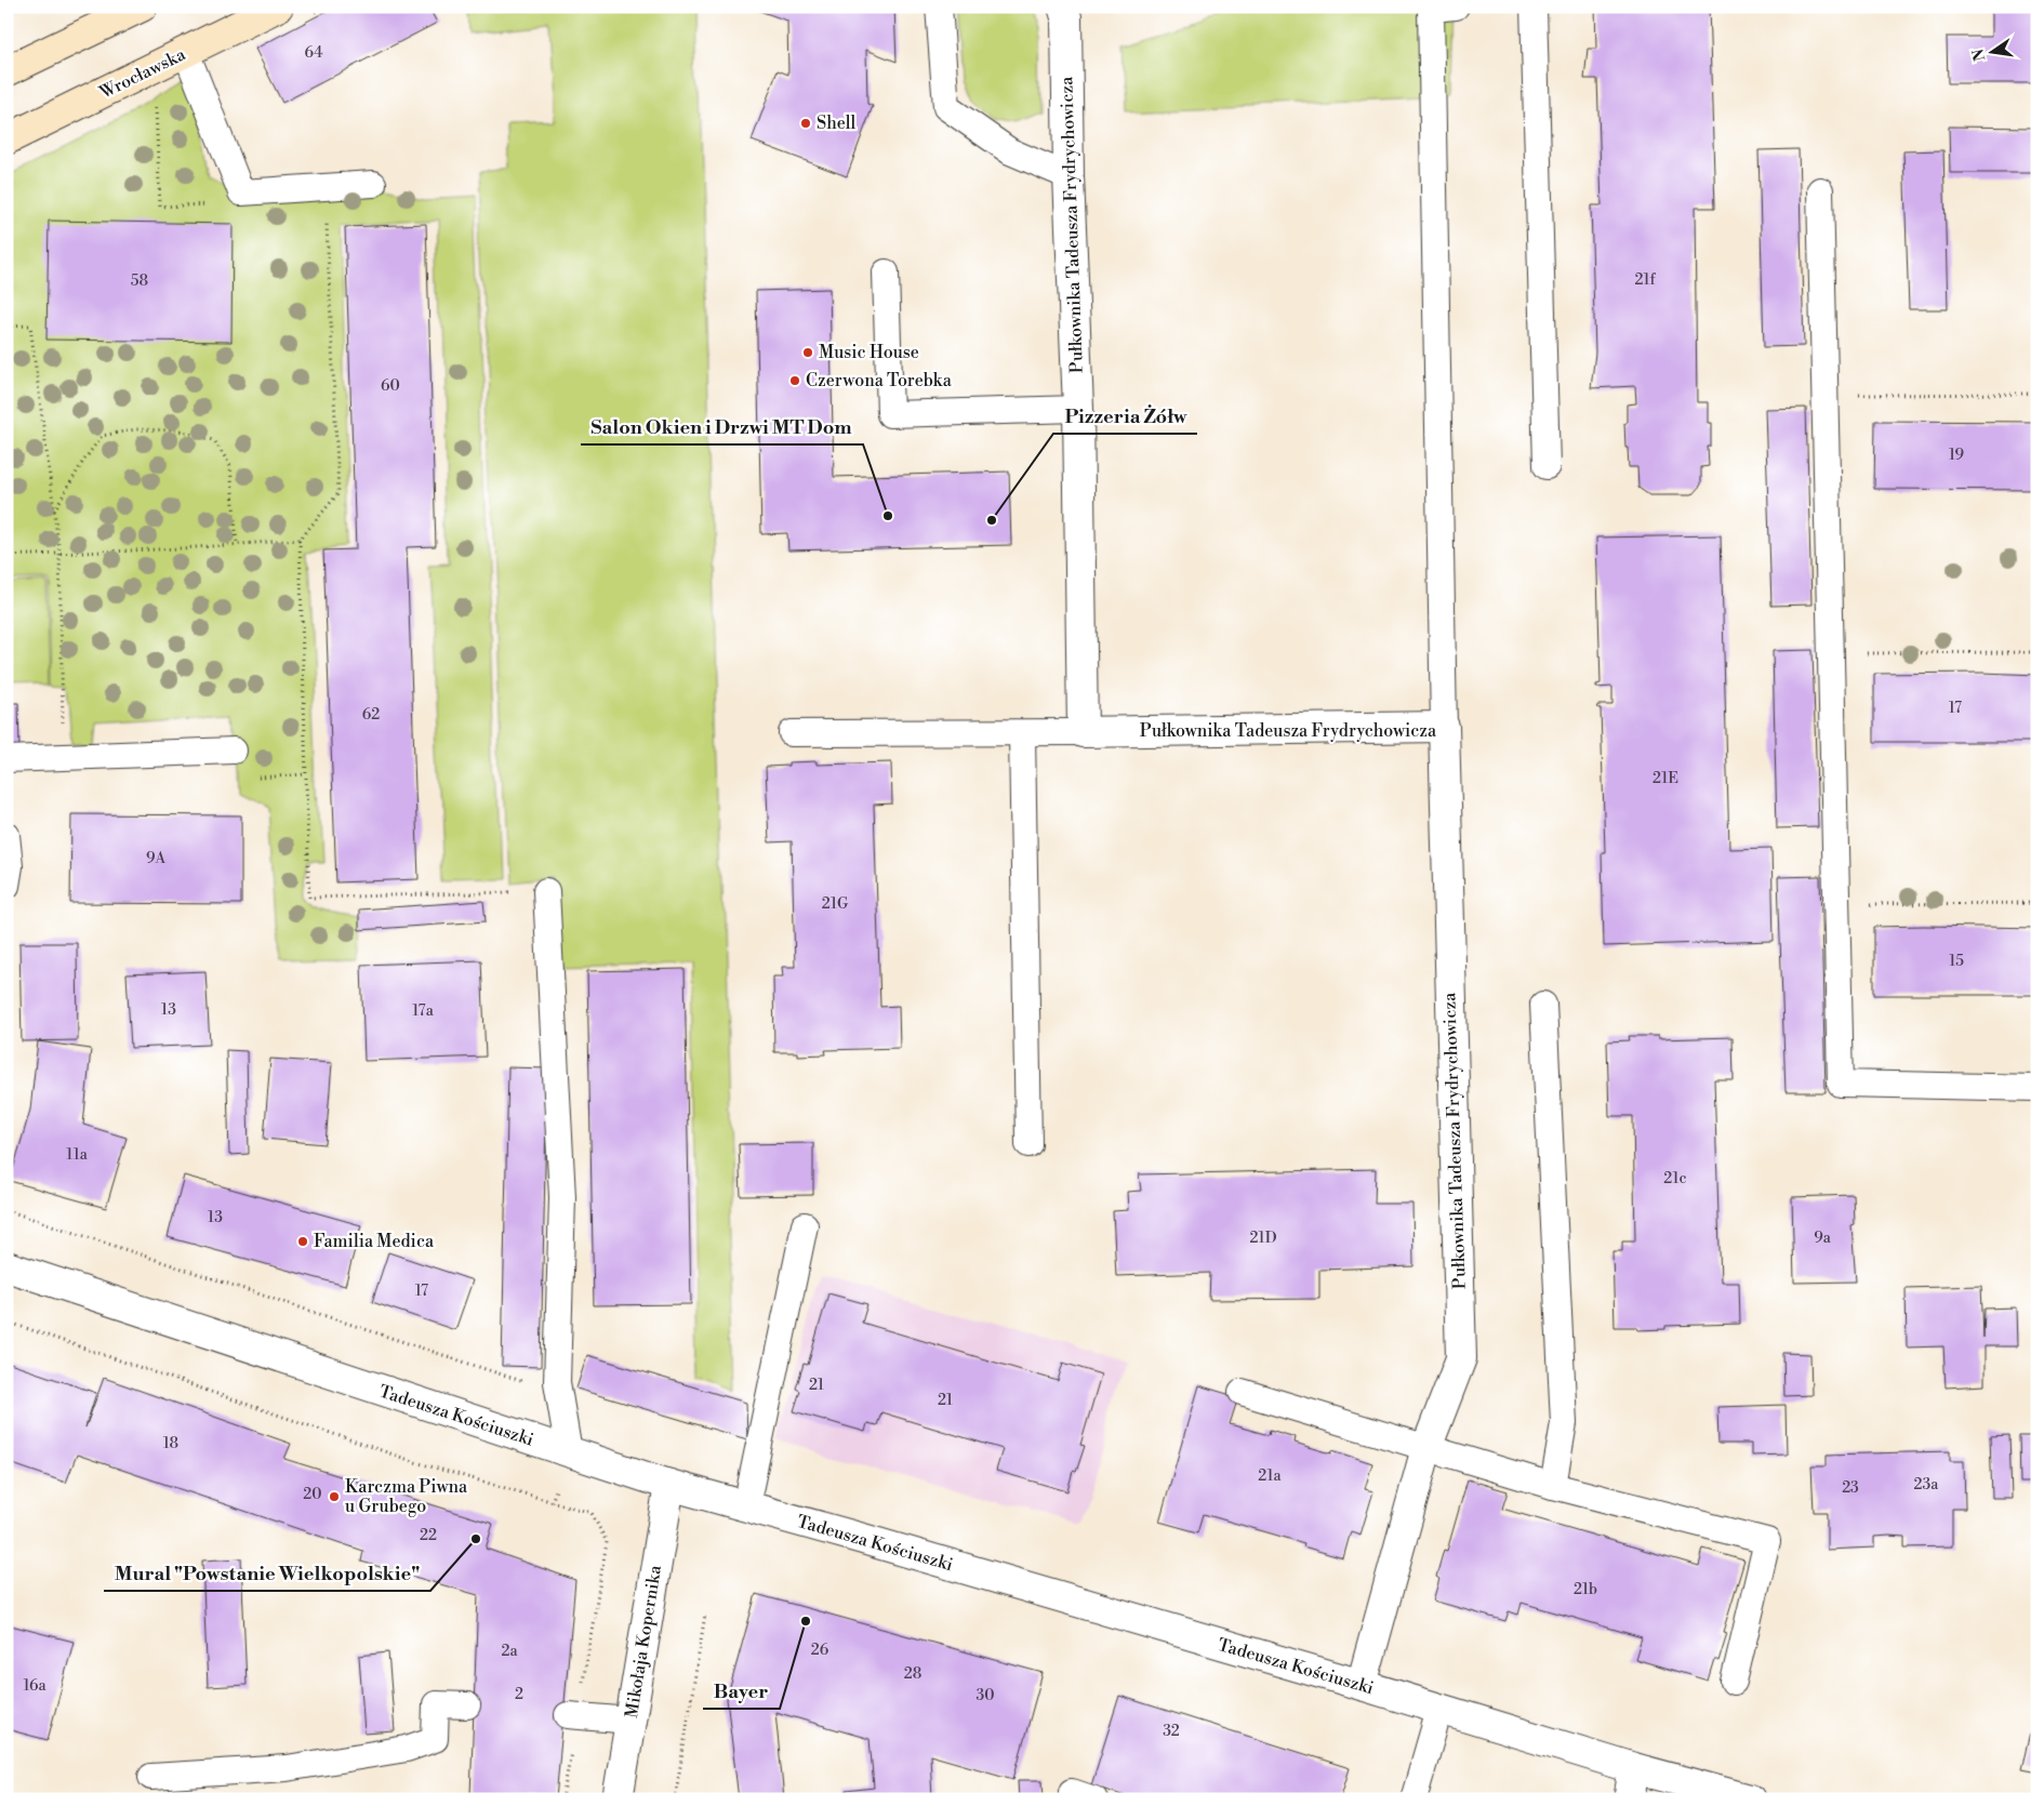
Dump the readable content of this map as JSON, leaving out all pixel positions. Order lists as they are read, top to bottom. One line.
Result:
{"streets":{"main road":["Wrocławska"],"street":["Pułkownika Tadeusza Frydrychowicza","Tadeusza Kościuszki","Mikołaja Kopernika"]},"crossings":[["Pułkownika Tadeusza Frydrychowicza","Tadeusza Kościuszki"],["Tadeusza Kościuszki","Mikołaja Kopernika"]],"places":["Shell","Music House","Czerwona Torebka","Salon Okien i Drzwi MT Dom","Pizzeria Żółw","Familia Medica","Karczma Piwna u Grubego","Mural \"Powstanie Wielkopolskie\"","Bayer"],"house_numbers":["64","21f","58","60","19","17","62","21E","9A","21G","15","13","17a","11a","21c","13","21D","9a","17","21","21","18","21a","23a","23","20","22","21b","26","2a","28","16a","2","30","32"],"north":"left"}
